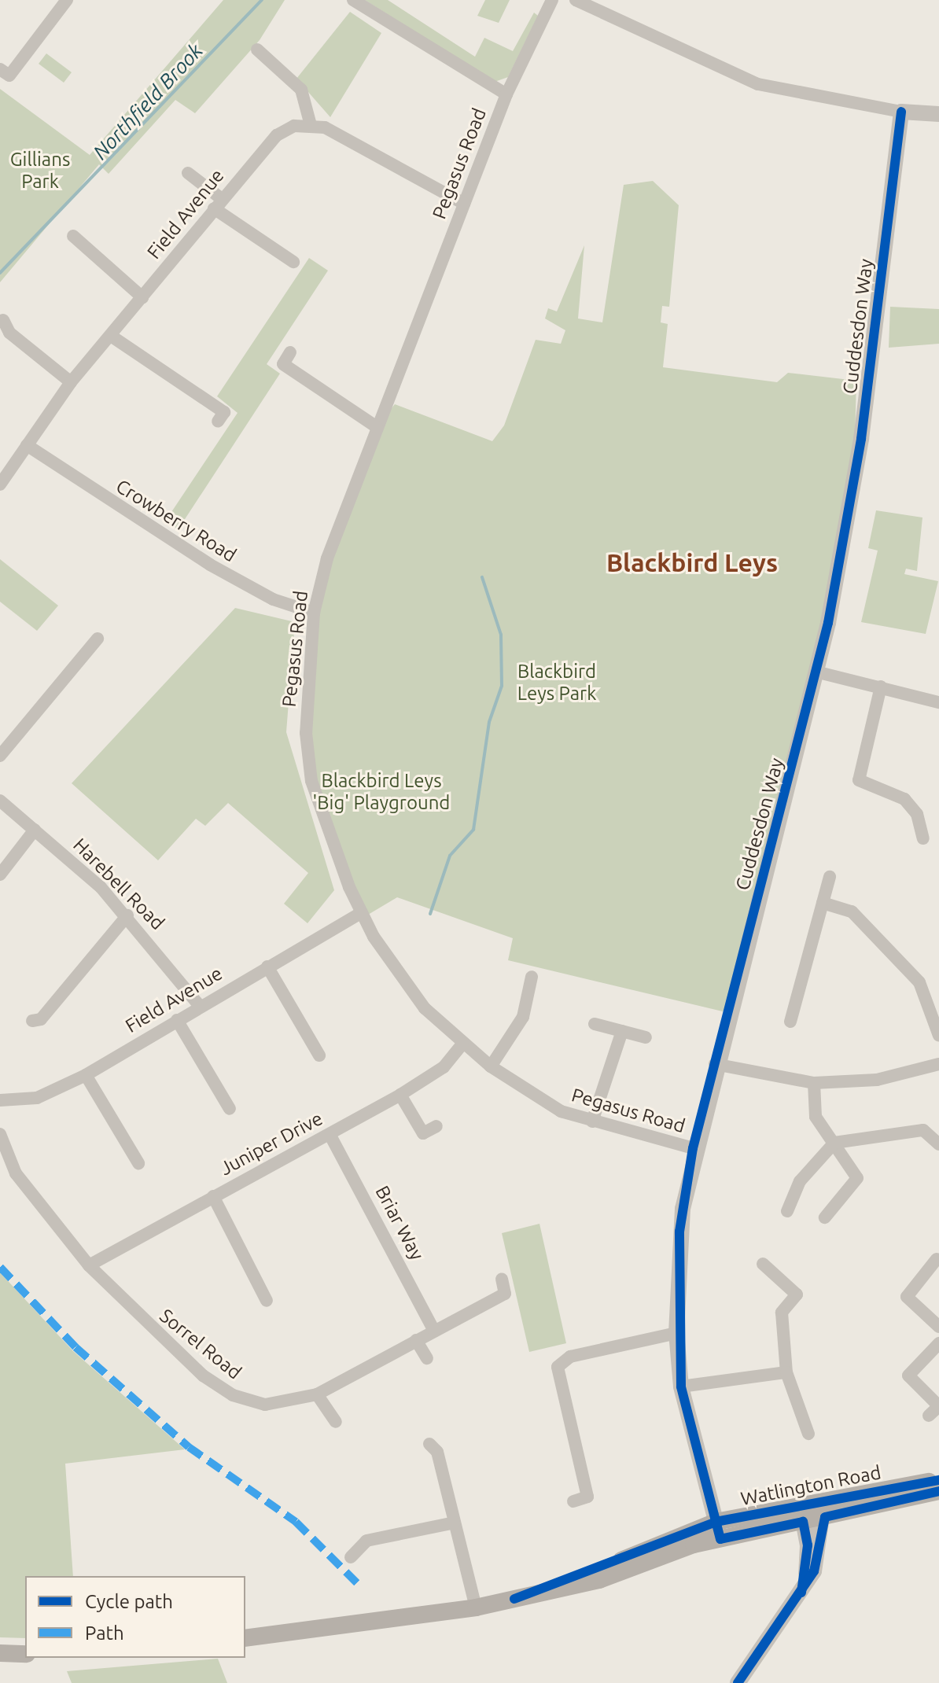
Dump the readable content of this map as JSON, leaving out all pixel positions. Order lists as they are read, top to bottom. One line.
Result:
{"streets":{"main road":["Watlington Road"],"street":["Pegasus Road","Field Avenue","Cuddesdon Way","Crowberry Road","Harebell Road","Juniper Drive","Briar Way","Sorrel Road"]},"crossings":[["Pegasus Road","Field Avenue"],["Pegasus Road","Cuddesdon Way"],["Pegasus Road","Crowberry Road"],["Pegasus Road","Juniper Drive"],["Field Avenue","Crowberry Road"],["Field Avenue","Harebell Road"],["Cuddesdon Way","Watlington Road"],["Juniper Drive","Briar Way"],["Juniper Drive","Sorrel Road"],["Briar Way","Sorrel Road"]],"districts":["Blackbird Leys"],"water":["Northfield Brook"],"parks":["Gillians Park","Blackbird Leys Park","Blackbird Leys 'Big' Playground"],"legend":["Cycle path","Path"]}
